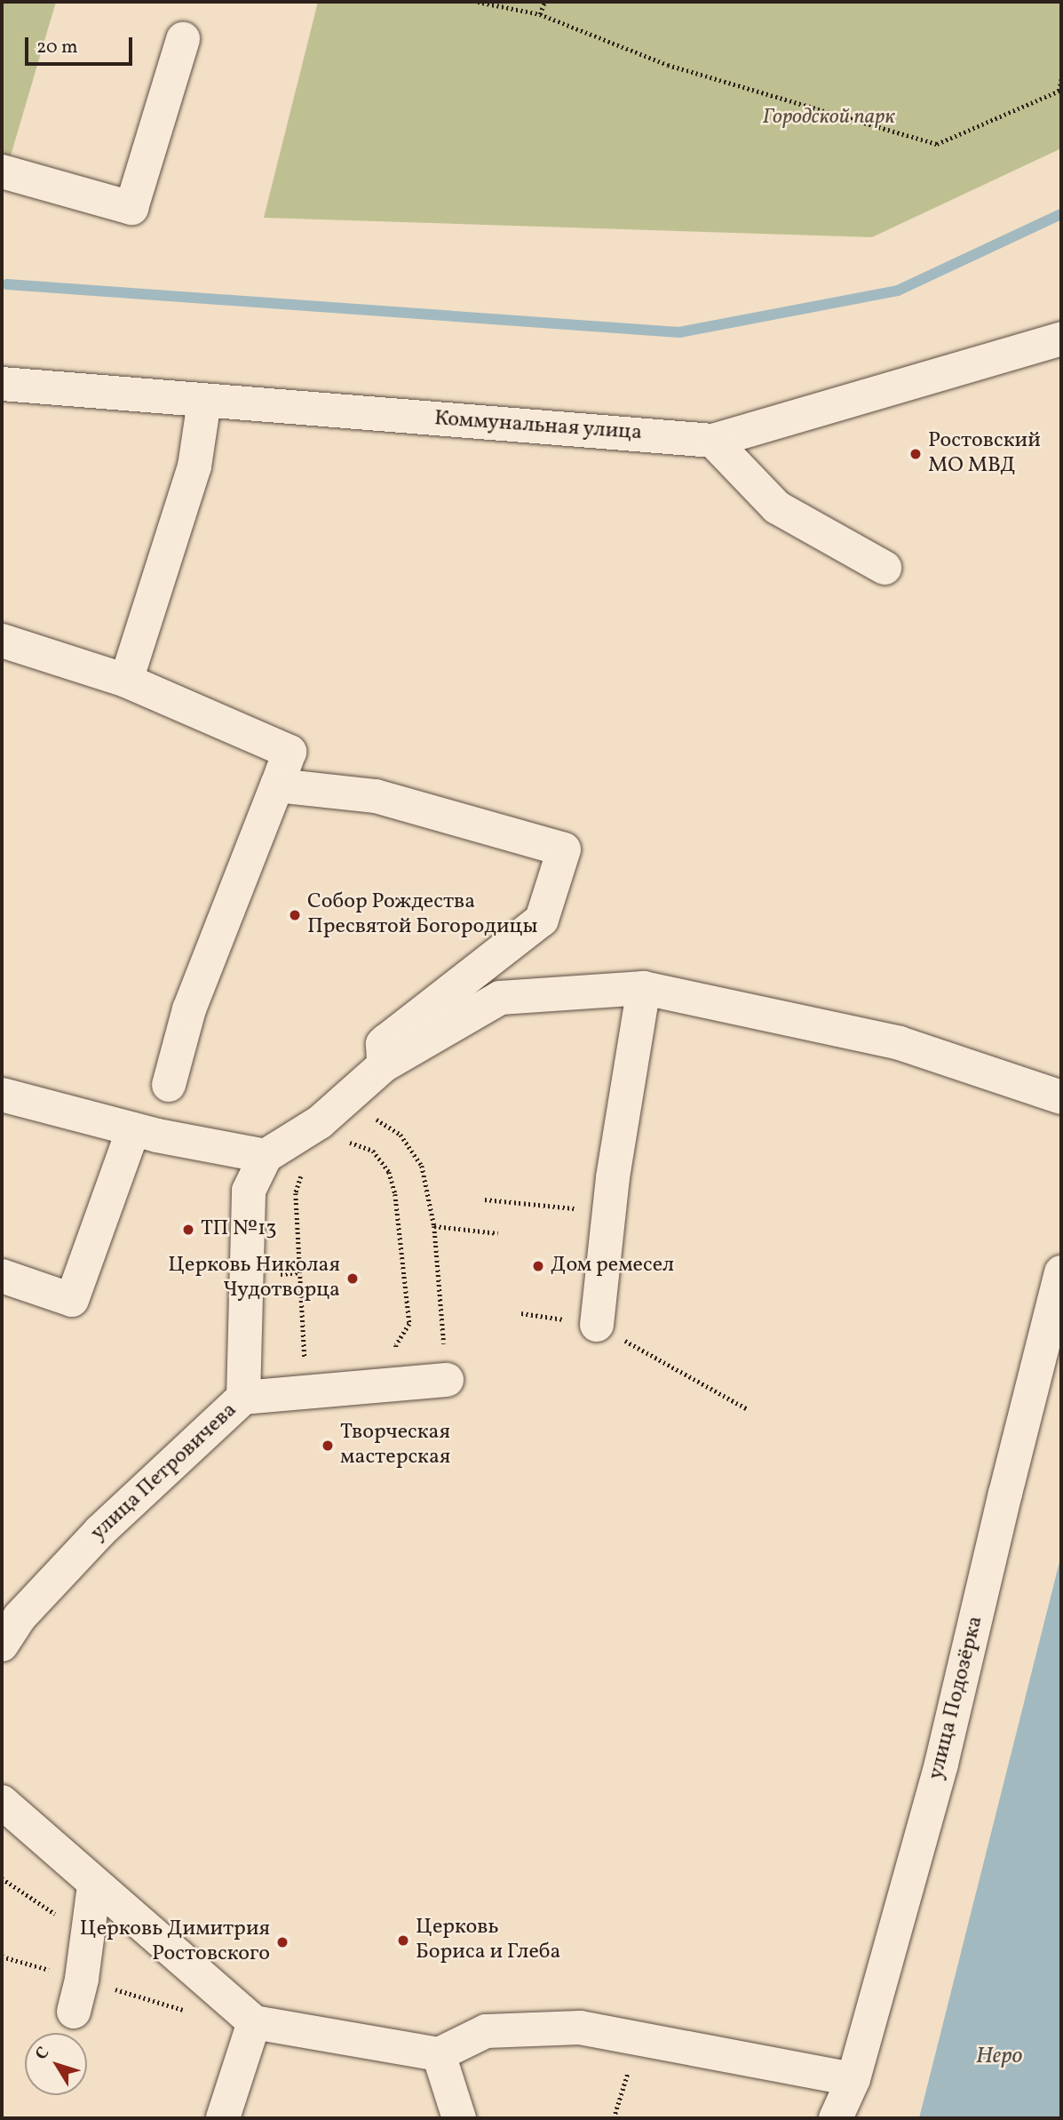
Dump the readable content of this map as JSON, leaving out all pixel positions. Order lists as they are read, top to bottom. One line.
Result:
{"streets":{"street":["Коммунальная улица","улица Петровичева","улица Подозёрка"]},"water":["Неро"],"parks":["Городской парк"],"places":["Ростовский МО МВД","Собор Рождества Пресвятой Богородицы","ТП №13","Дом ремесел","Церковь Николая Чудотворца","Творческая мастерская","Церковь Бориса и Глеба","Церковь Димитрия Ростовского"],"scale_bar":"20 m","north":"top left"}
